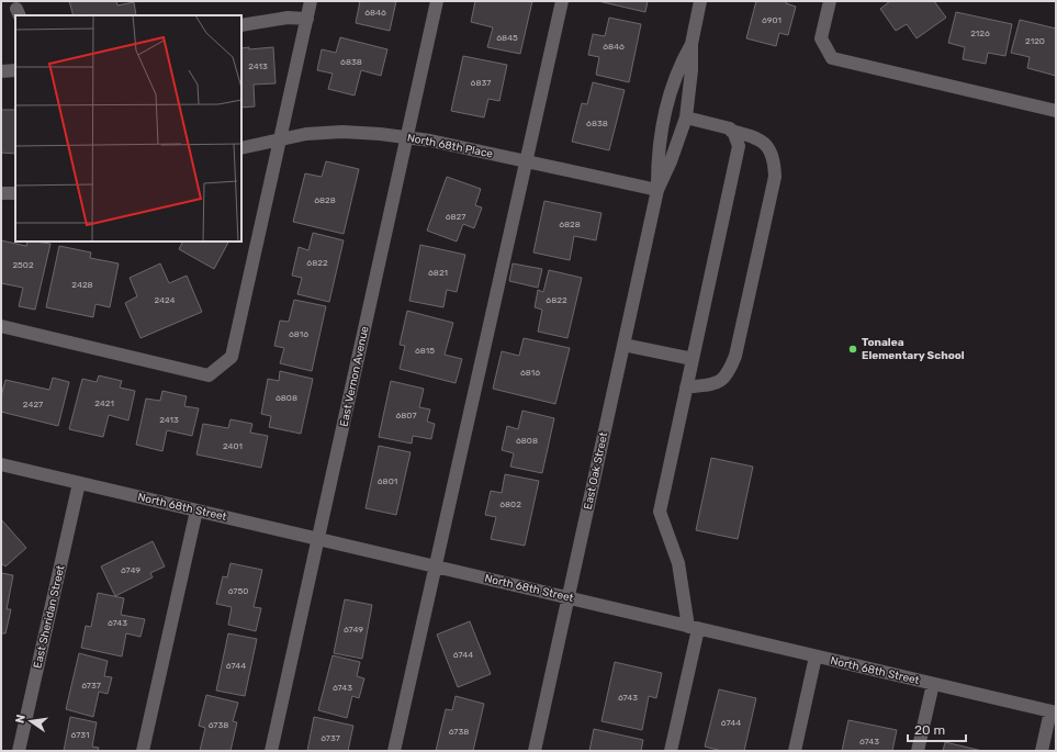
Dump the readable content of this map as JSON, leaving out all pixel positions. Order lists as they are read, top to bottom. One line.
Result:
{"streets":{"street":["North 68th Place","East Vernon Avenue","East Oak Street","North 68th Street","East Sheridan Street"]},"crossings":[["North 68th Place","East Vernon Avenue"],["North 68th Place","East Oak Street"],["East Vernon Avenue","North 68th Street"],["East Oak Street","North 68th Street"],["North 68th Street","East Sheridan Street"]],"places":["Tonalea Elementary School"],"house_numbers":["6846","6901","2126","6845","2120","6846","6838","2413","6837","6838","6828","6827","6828","6822","2502","6821","2428","2424","6822","6816","6815","6816","6808","2421","2427","6807","2413","6808","2401","6801","6802","6749","6750","6743","6749","6744","6744","6737","6743","6743","6744","6738","6738","6731","6737","6743"],"scale_bar":"20 m","north":"left"}
